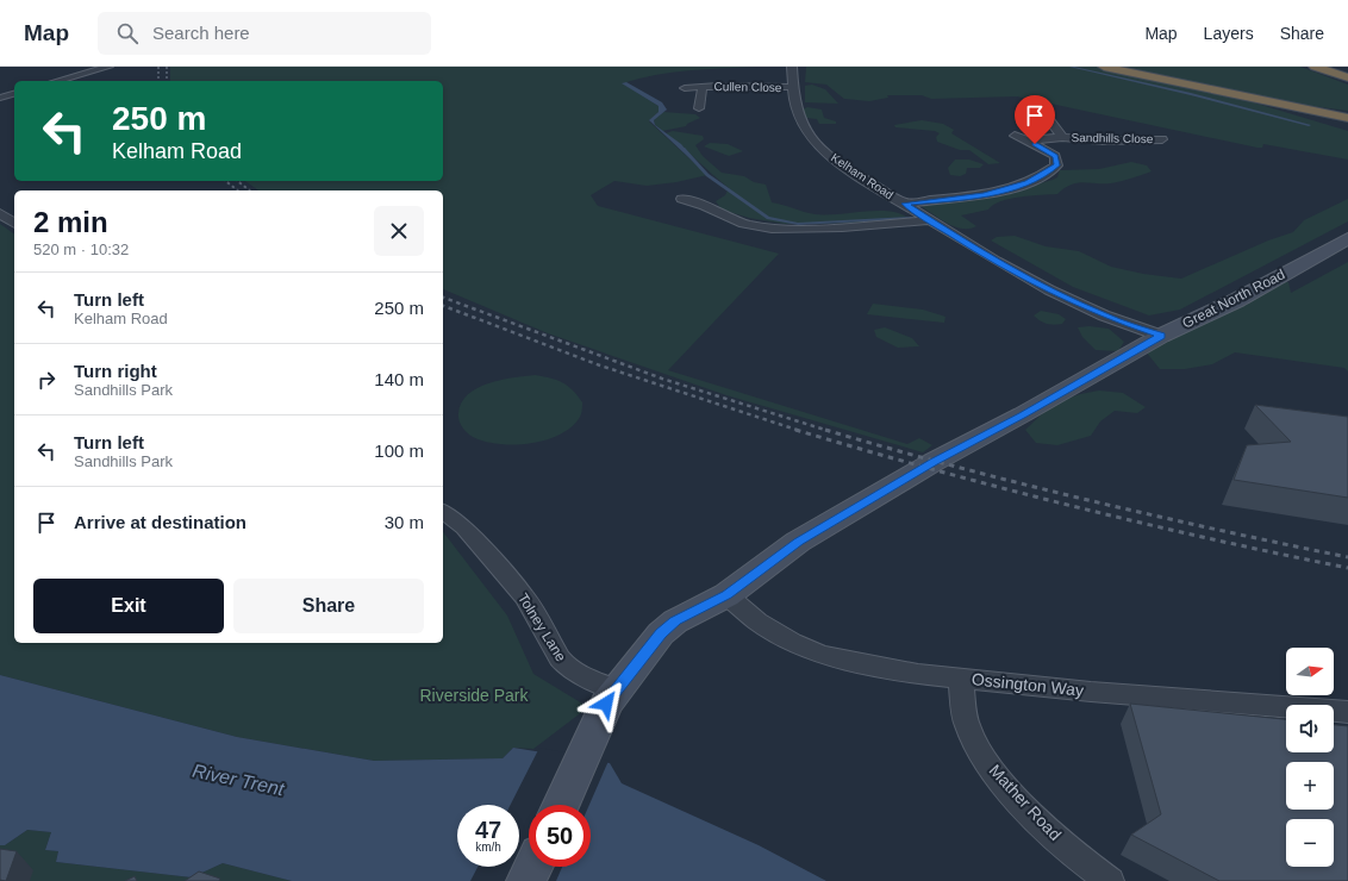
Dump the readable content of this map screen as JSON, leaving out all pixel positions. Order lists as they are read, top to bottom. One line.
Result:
{"streets":{"main road":["Great North Road"],"street":["Cullen Close","Sandhills Close","Kelham Road","Tolney Lane","Ossington Way","Mather Road"]},"crossings":[["Cullen Close","Kelham Road"],["Kelham Road","Great North Road"],["Great North Road","Tolney Lane"],["Great North Road","Ossington Way"],["Ossington Way","Mather Road"]],"water":["River Trent"],"parks":["Riverside Park"],"north":"right","page":{"header":"Map","search":"Search here","nav":["Map","Layers","Share"],"turn":["250 m","Kelham Road"],"heading":["2 min","520 m · 10:32"],"list":[{"name":"Turn left","note":"Kelham Road","value":"250 m"},{"name":"Turn right","note":"Sandhills Park","value":"140 m"},{"name":"Turn left","note":"Sandhills Park","value":"100 m"},{"name":"Arrive at destination","value":"30 m"}],"buttons":["Exit","Share"],"map_buttons":["+","−"],"speed":"47 km/h","limit":"50"}}
